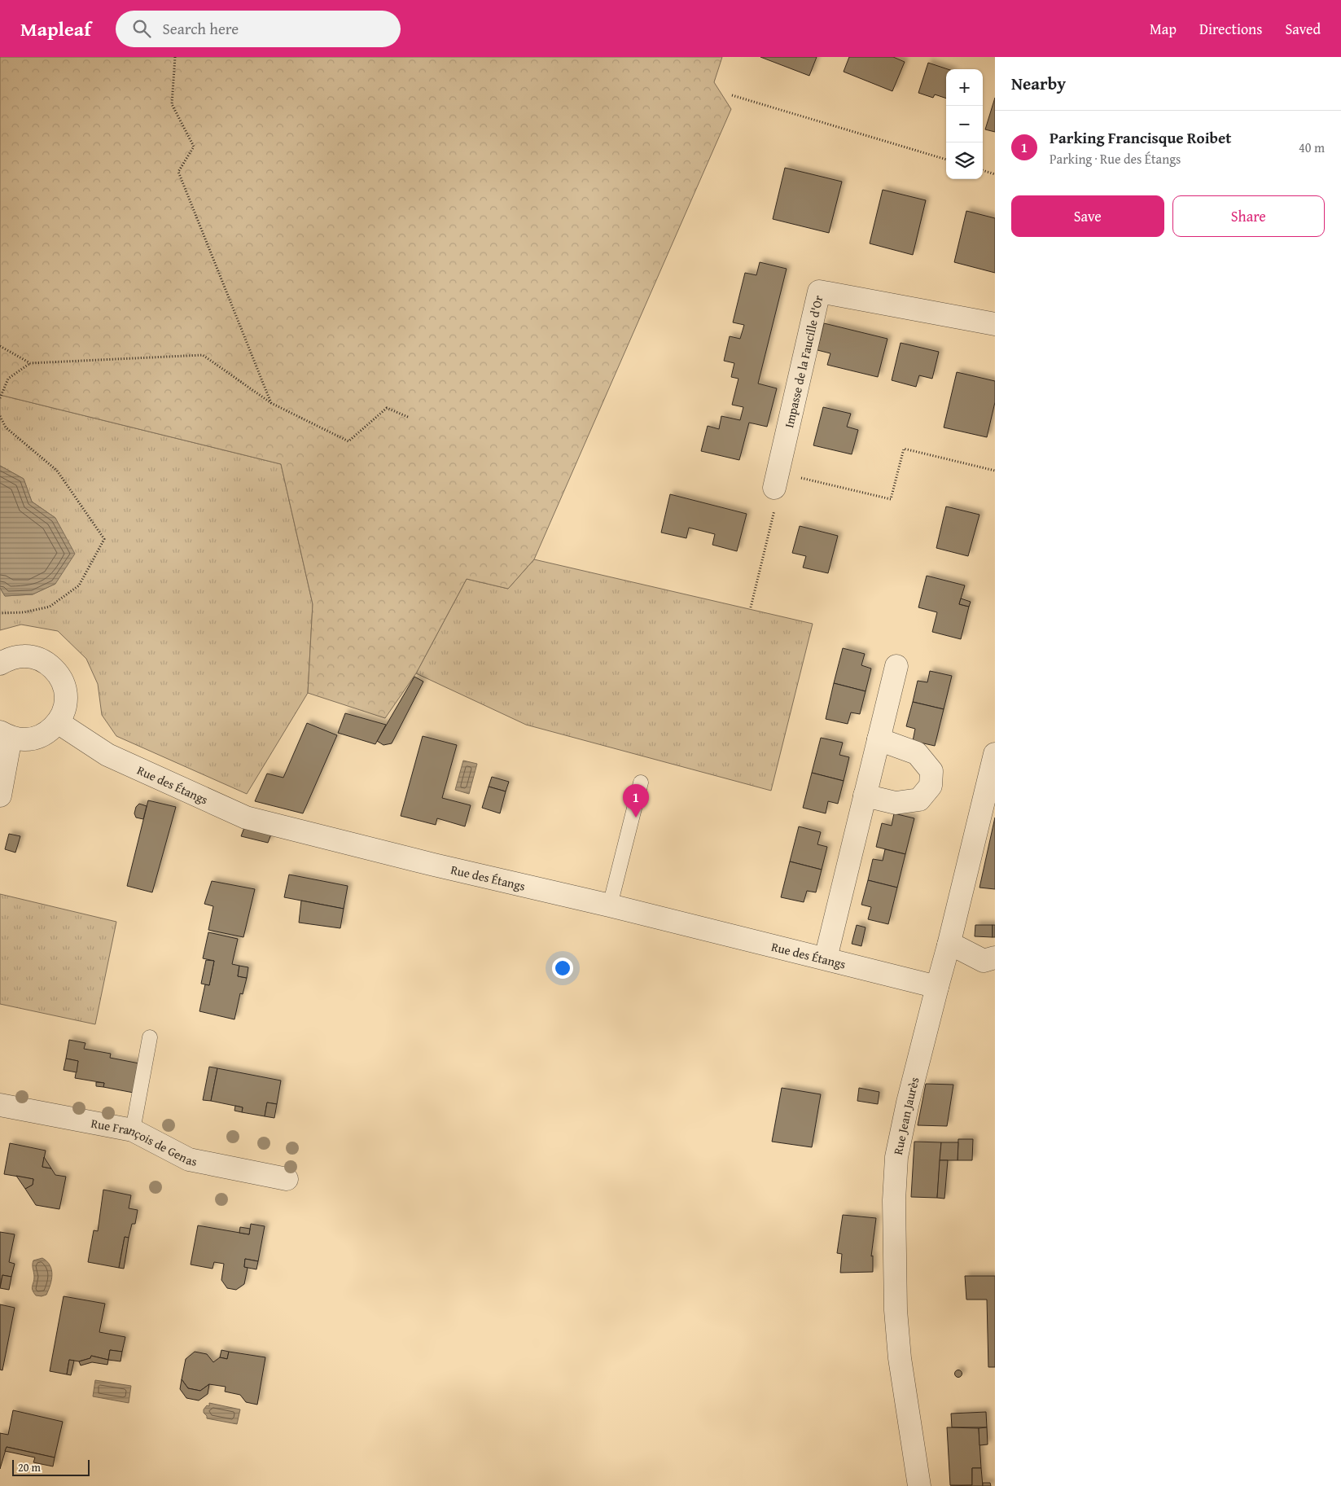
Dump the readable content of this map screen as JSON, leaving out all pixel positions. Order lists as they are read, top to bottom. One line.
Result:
{"streets":{"street":["Impasse de la Faucille d'Or","Rue des Étangs","Rue Jean Jaurès","Rue François de Genas"]},"crossings":[["Rue des Étangs","Rue Jean Jaurès"]],"scale_bar":"20 m","page":{"header":"Mapleaf","search":"Search here","nav":["Map","Directions","Saved"],"heading":"Nearby","map_buttons":["+","−"],"list":[{"mark":"1","name":"Parking Francisque Roibet","note":"Parking · Rue des Étangs","value":"40 m"}],"buttons":["Save","Share"],"pins":"1","scale":"20 m"}}
